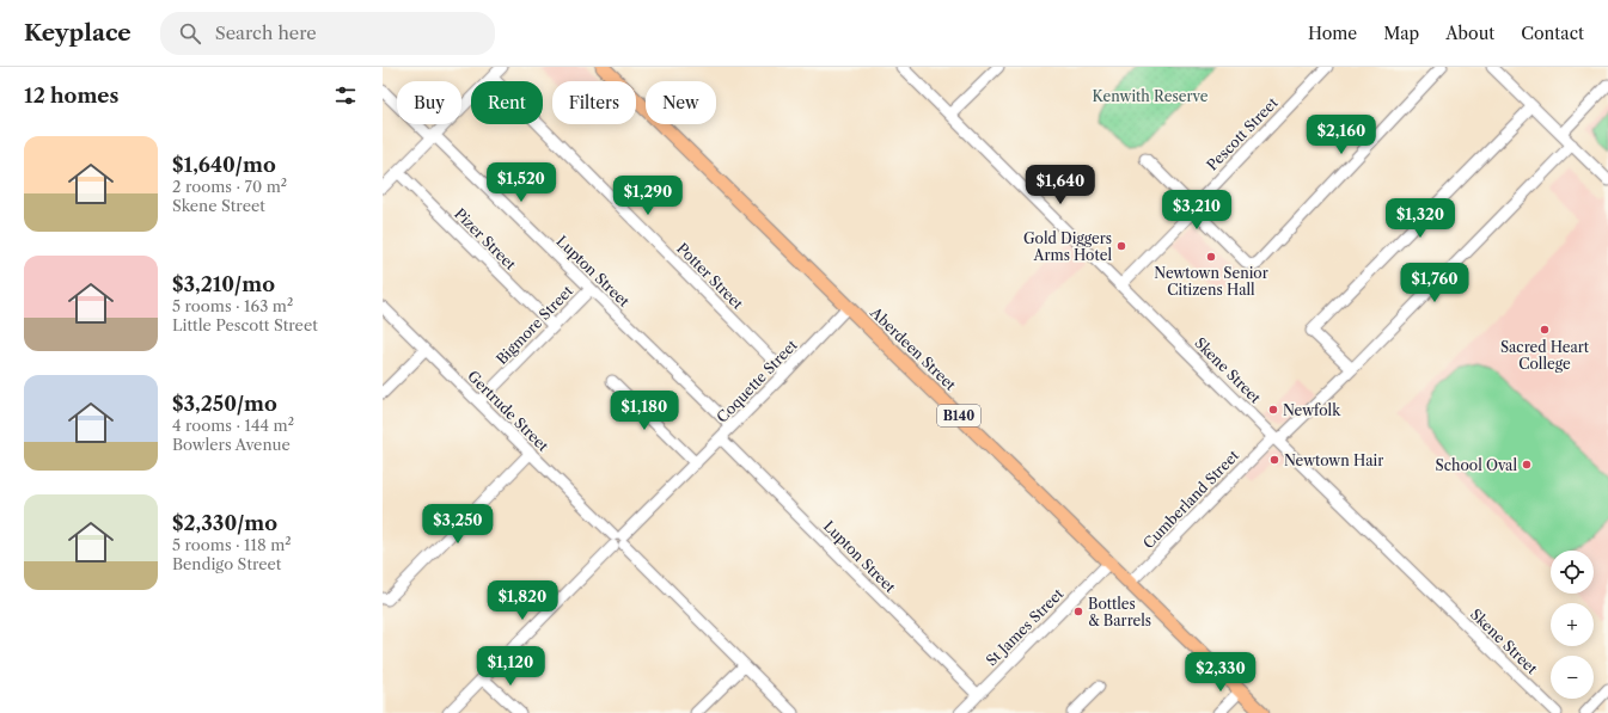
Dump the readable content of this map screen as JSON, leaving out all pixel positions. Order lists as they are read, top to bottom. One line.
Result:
{"streets":{"main road":["Aberdeen Street","B140"],"street":["Pescott Street","Pizer Street","Lupton Street","Potter Street","Bigmore Street","Skene Street","Coquette Street","Gertrude Street","Cumberland Street","St James Street"]},"crossings":[["Pescott Street","Skene Street"],["Pizer Street","Bigmore Street"],["Lupton Street","Bigmore Street"],["Lupton Street","Coquette Street"],["Lupton Street","St James Street"],["Potter Street","Coquette Street"],["Bigmore Street","Gertrude Street"],["Aberdeen Street","Coquette Street"],["Aberdeen Street","Cumberland Street"],["Aberdeen Street","St James Street"],["Skene Street","Cumberland Street"],["Coquette Street","Gertrude Street"]],"parks":["Kenwith Reserve"],"places":["Gold Diggers Arms Hotel","Newtown Senior Citizens Hall","Sacred Heart College","Newfolk","Newtown Hair","School Oval","Bottles & Barrels"],"page":{"header":"Keyplace","search":"Search here","nav":["Home","Map","About","Contact"],"heading":"12 homes","chip":["Buy","Rent","Filters","New"],"price":["$2,160","$1,520","$1,640","$1,290","$3,210","$1,320","$1,760","$1,180","$3,250","$1,820","$1,120","$2,330"],"list":[{"name":"$1,640/mo","note":"2 rooms · 70 m² · Skene Street"},{"name":"$3,210/mo","note":"5 rooms · 163 m² · Little Pescott Street"},{"name":"$3,250/mo","note":"4 rooms · 144 m² · Bowlers Avenue"},{"name":"$2,330/mo","note":"5 rooms · 118 m² · Bendigo Street"}],"map_buttons":["+","−"]}}
